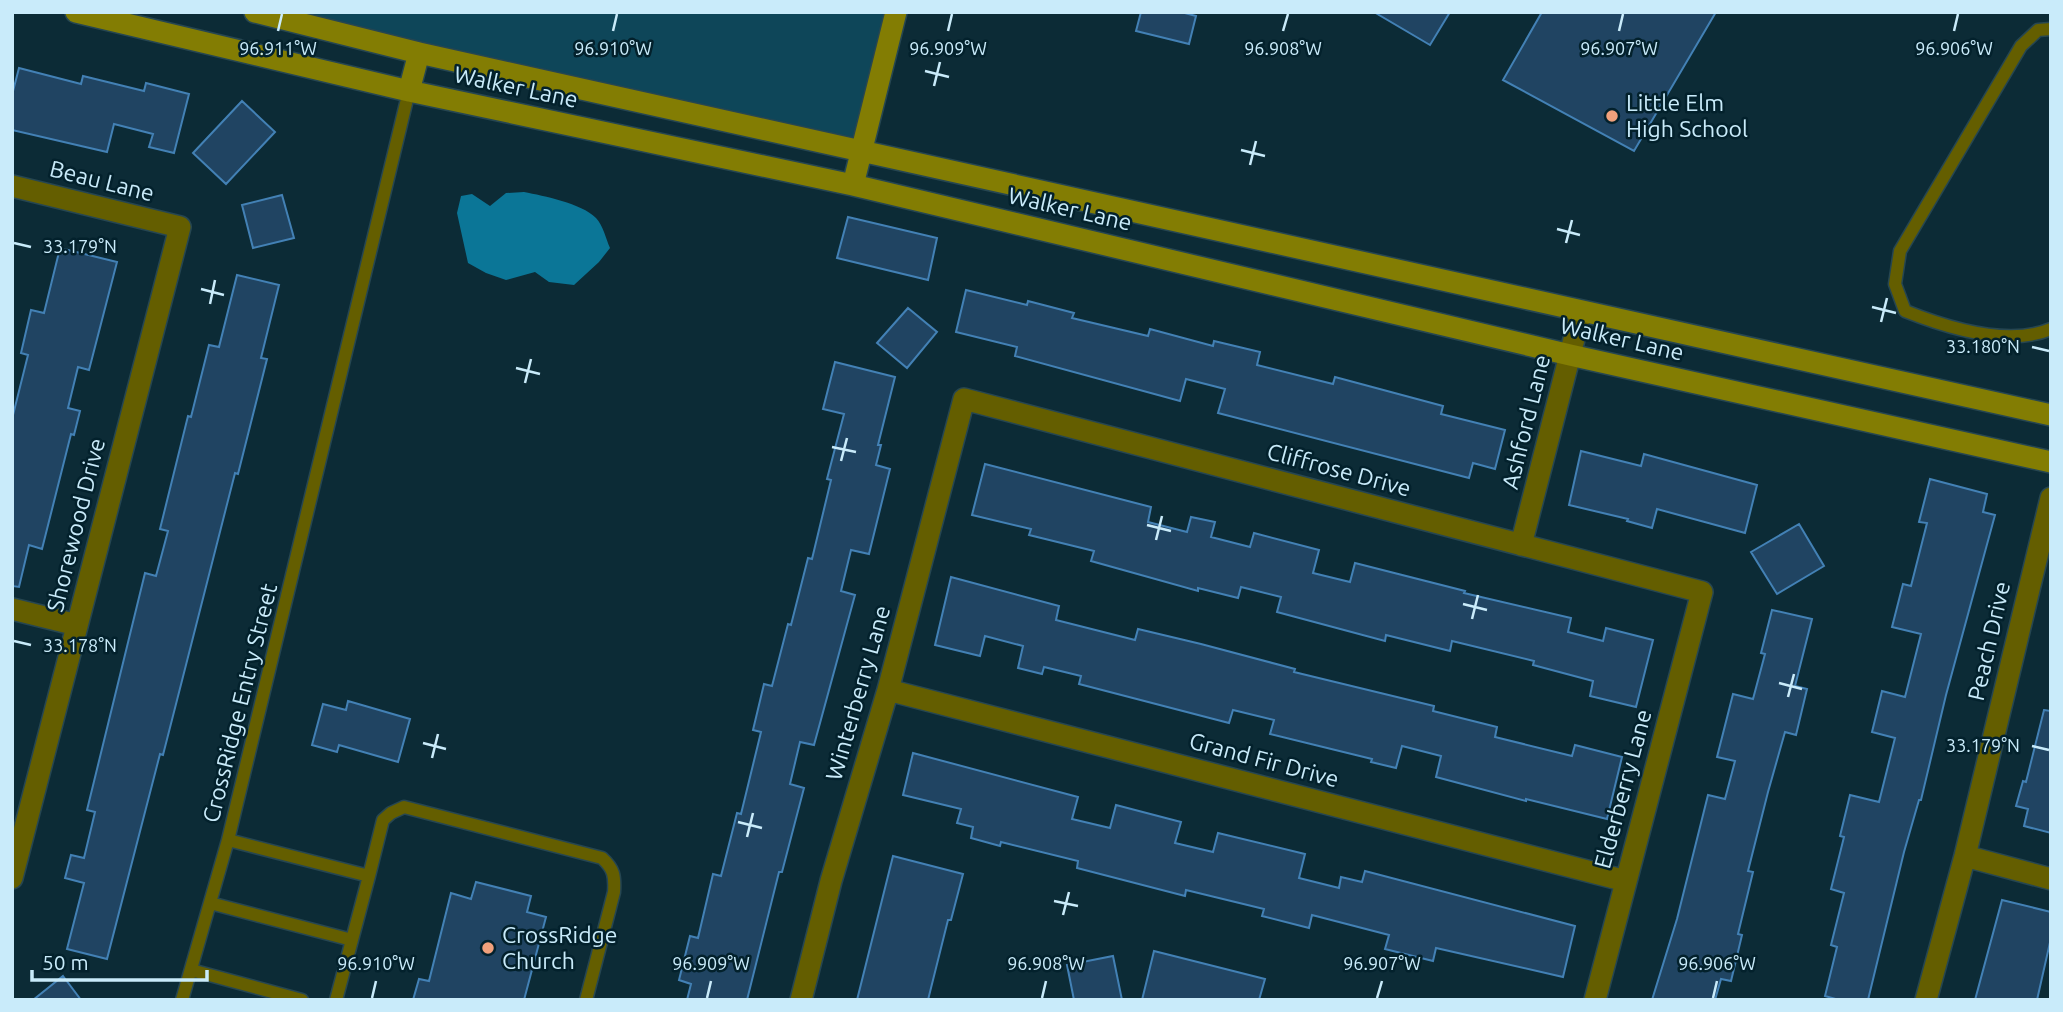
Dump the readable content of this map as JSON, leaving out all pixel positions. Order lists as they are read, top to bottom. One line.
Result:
{"streets":{"street":["Walker Lane","Beau Lane","Ashford Lane","Cliffrose Drive","Shorewood Drive","Peach Drive","Winterberry Lane","Grand Fir Drive","Elderberry Lane"],"lane":["CrossRidge Entry Street"]},"crossings":[["Walker Lane","Ashford Lane"],["Walker Lane","CrossRidge Entry Street"],["Beau Lane","Shorewood Drive"],["Ashford Lane","Cliffrose Drive"],["Cliffrose Drive","Winterberry Lane"],["Cliffrose Drive","Elderberry Lane"],["Winterberry Lane","Grand Fir Drive"],["Grand Fir Drive","Elderberry Lane"]],"places":["Little Elm High School","CrossRidge Church"],"scale_bar":"50 m","coordinates":["96.911°W","96.910°W","96.909°W","96.908°W","96.907°W","96.906°W","33.179°N","33.180°N","33.178°N"]}
